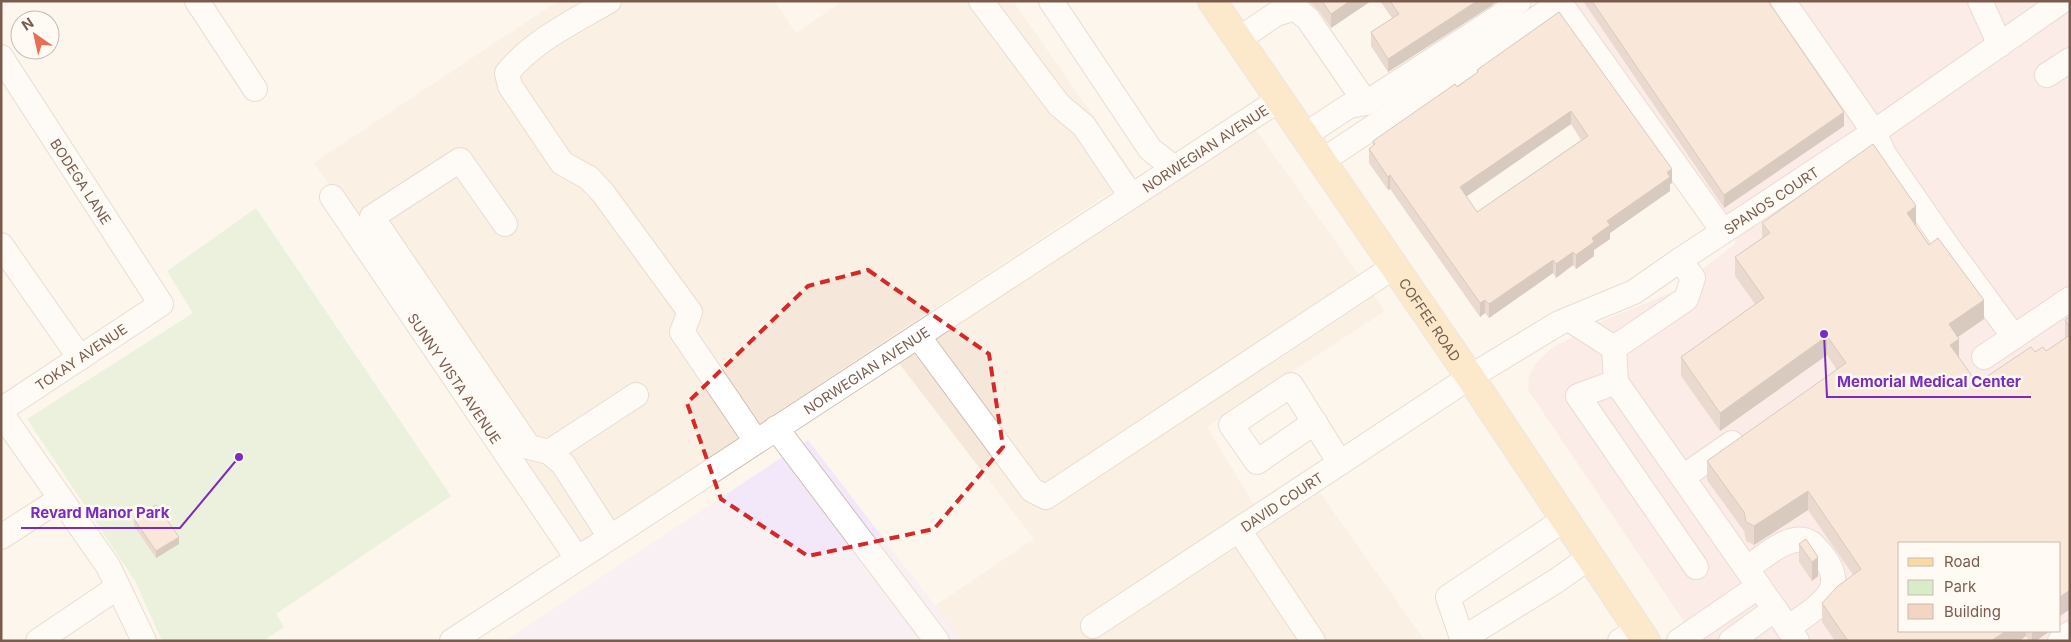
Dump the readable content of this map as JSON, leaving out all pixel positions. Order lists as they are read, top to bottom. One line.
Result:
{"streets":{"main road":["COFFEE ROAD"],"street":["NORWEGIAN AVENUE","BODEGA LANE","SPANOS COURT","TOKAY AVENUE","SUNNY VISTA AVENUE","DAVID COURT"]},"crossings":[["NORWEGIAN AVENUE","COFFEE ROAD"],["NORWEGIAN AVENUE","SUNNY VISTA AVENUE"],["BODEGA LANE","TOKAY AVENUE"],["SPANOS COURT","COFFEE ROAD"],["SPANOS COURT","DAVID COURT"],["COFFEE ROAD","DAVID COURT"]],"places":["Memorial Medical Center","Revard Manor Park"],"legend":["Road","Park","Building"],"north":"top left"}
